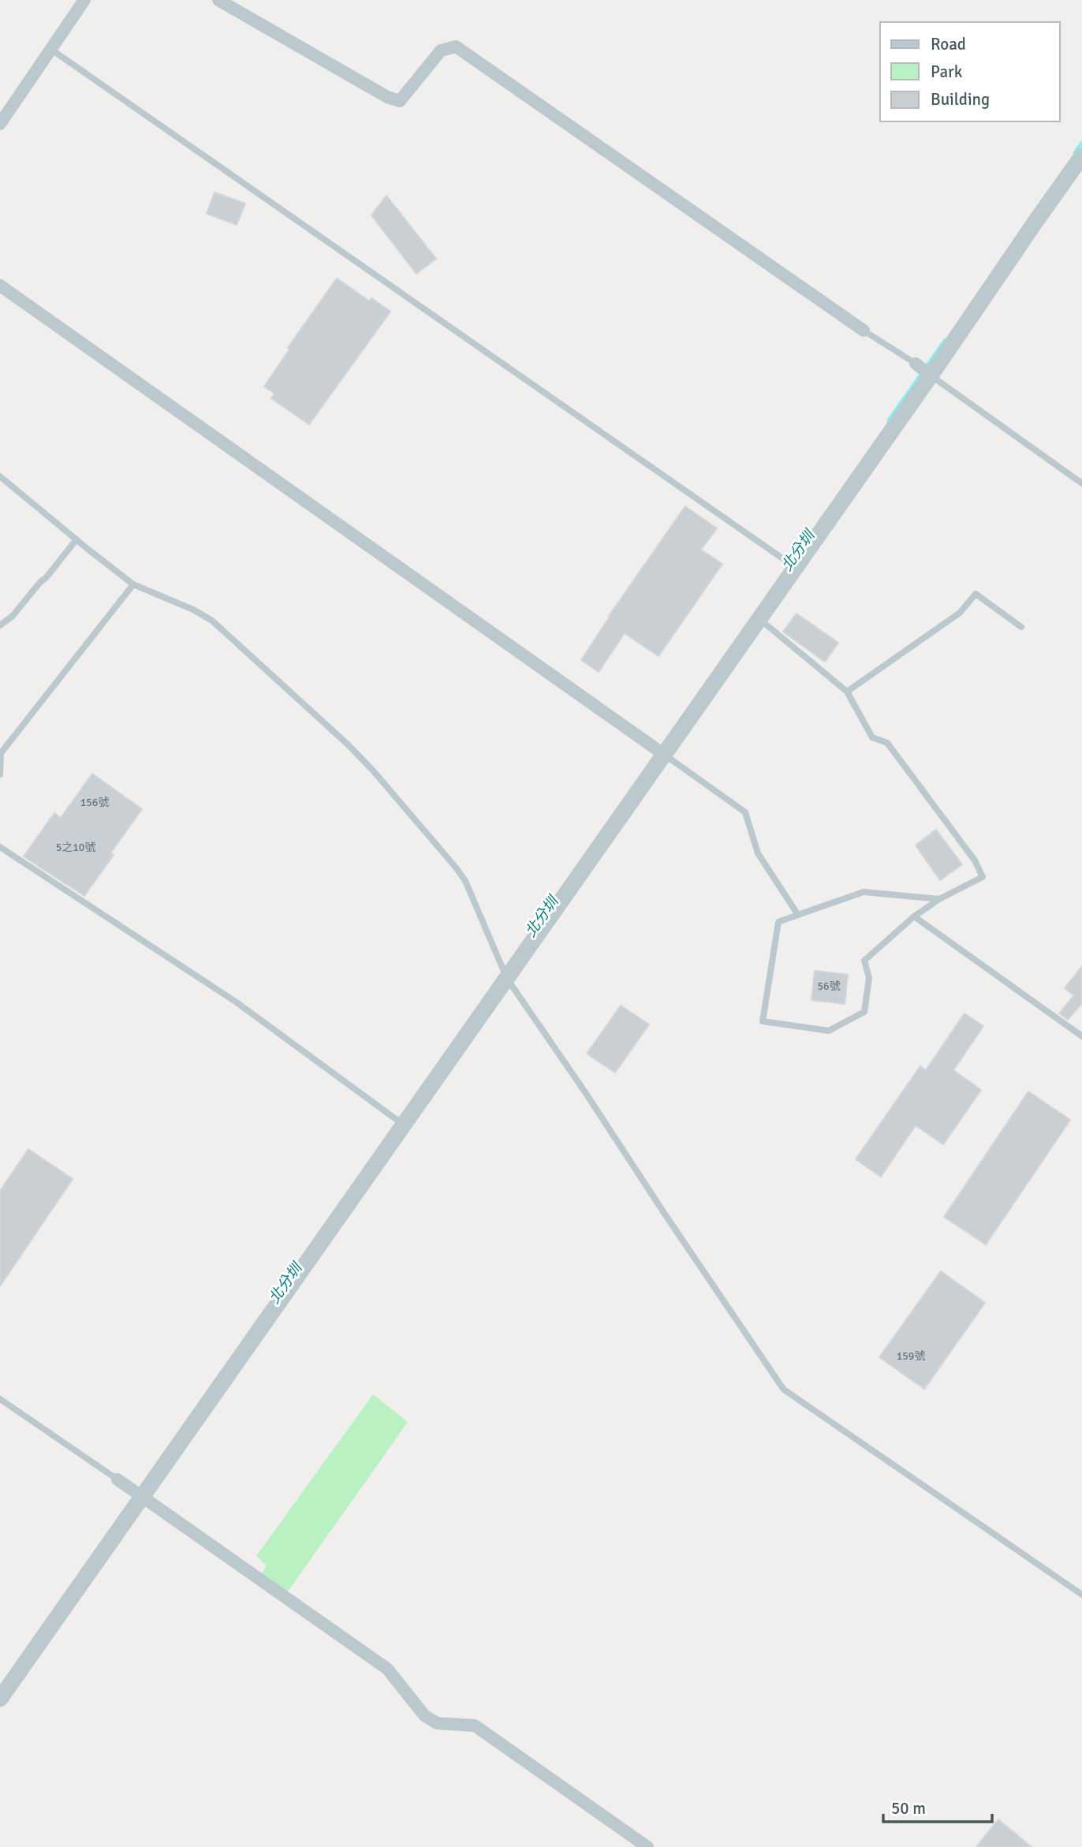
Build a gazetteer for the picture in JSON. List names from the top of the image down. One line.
{"water":["北分圳"],"house_numbers":["156號","5之10號","56號","159號"],"legend":["Road","Park","Building"],"scale_bar":"50 m"}
